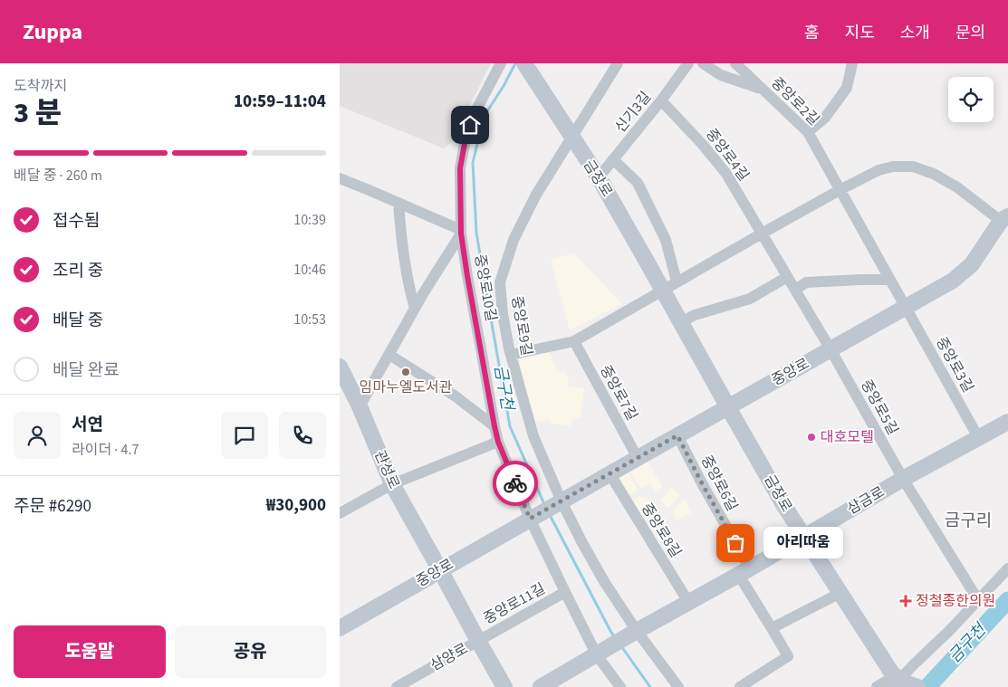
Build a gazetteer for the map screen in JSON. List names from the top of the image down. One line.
{"streets":{"main road":["금장로","중앙로","관성로","삼금로","삼양로"],"street":["중앙로2길","신기3길","중앙로4길","중앙로10길","중앙로9길","중앙로3길","중앙로7길","중앙로5길","중앙로6길","중앙로8길","중앙로11길"]},"crossings":[["중앙로2길","중앙로3길"],["중앙로2길","중앙로"],["신기3길","중앙로4길"],["신기3길","금장로"],["중앙로4길","중앙로"],["중앙로4길","중앙로5길"],["금장로","중앙로9길"],["금장로","중앙로"],["금장로","삼금로"],["중앙로10길","중앙로"],["중앙로10길","중앙로11길"],["중앙로9길","중앙로"],["중앙로3길","중앙로"],["중앙로3길","삼금로"],["중앙로","중앙로7길"],["중앙로","중앙로5길"],["중앙로","관성로"],["중앙로","중앙로6길"],["중앙로","중앙로8길"],["중앙로","중앙로11길"],["중앙로","삼양로"],["중앙로5길","삼금로"],["관성로","삼양로"],["중앙로6길","삼금로"],["삼금로","중앙로8길"],["삼금로","중앙로11길"],["중앙로11길","삼양로"]],"districts":["금구리"],"water":["금구천"],"places":{"other":["임마누엘도서관","대호모텔","아리따움"],"health":["정철종한의원"]},"page":{"header":"Zuppa","nav":["홈","지도","소개","문의"],"heading":["3 분","도착까지","10:59–11:04"],"panel":["서연","라이더 · 4.7","주문 #6290","₩30,900"],"bar":"배달 중 · 260 m","list":[["접수됨","10:39"],["조리 중","10:46"],["배달 중","10:53"],"배달 완료"],"bubble":"아리따움","buttons":["도움말","공유"]}}
